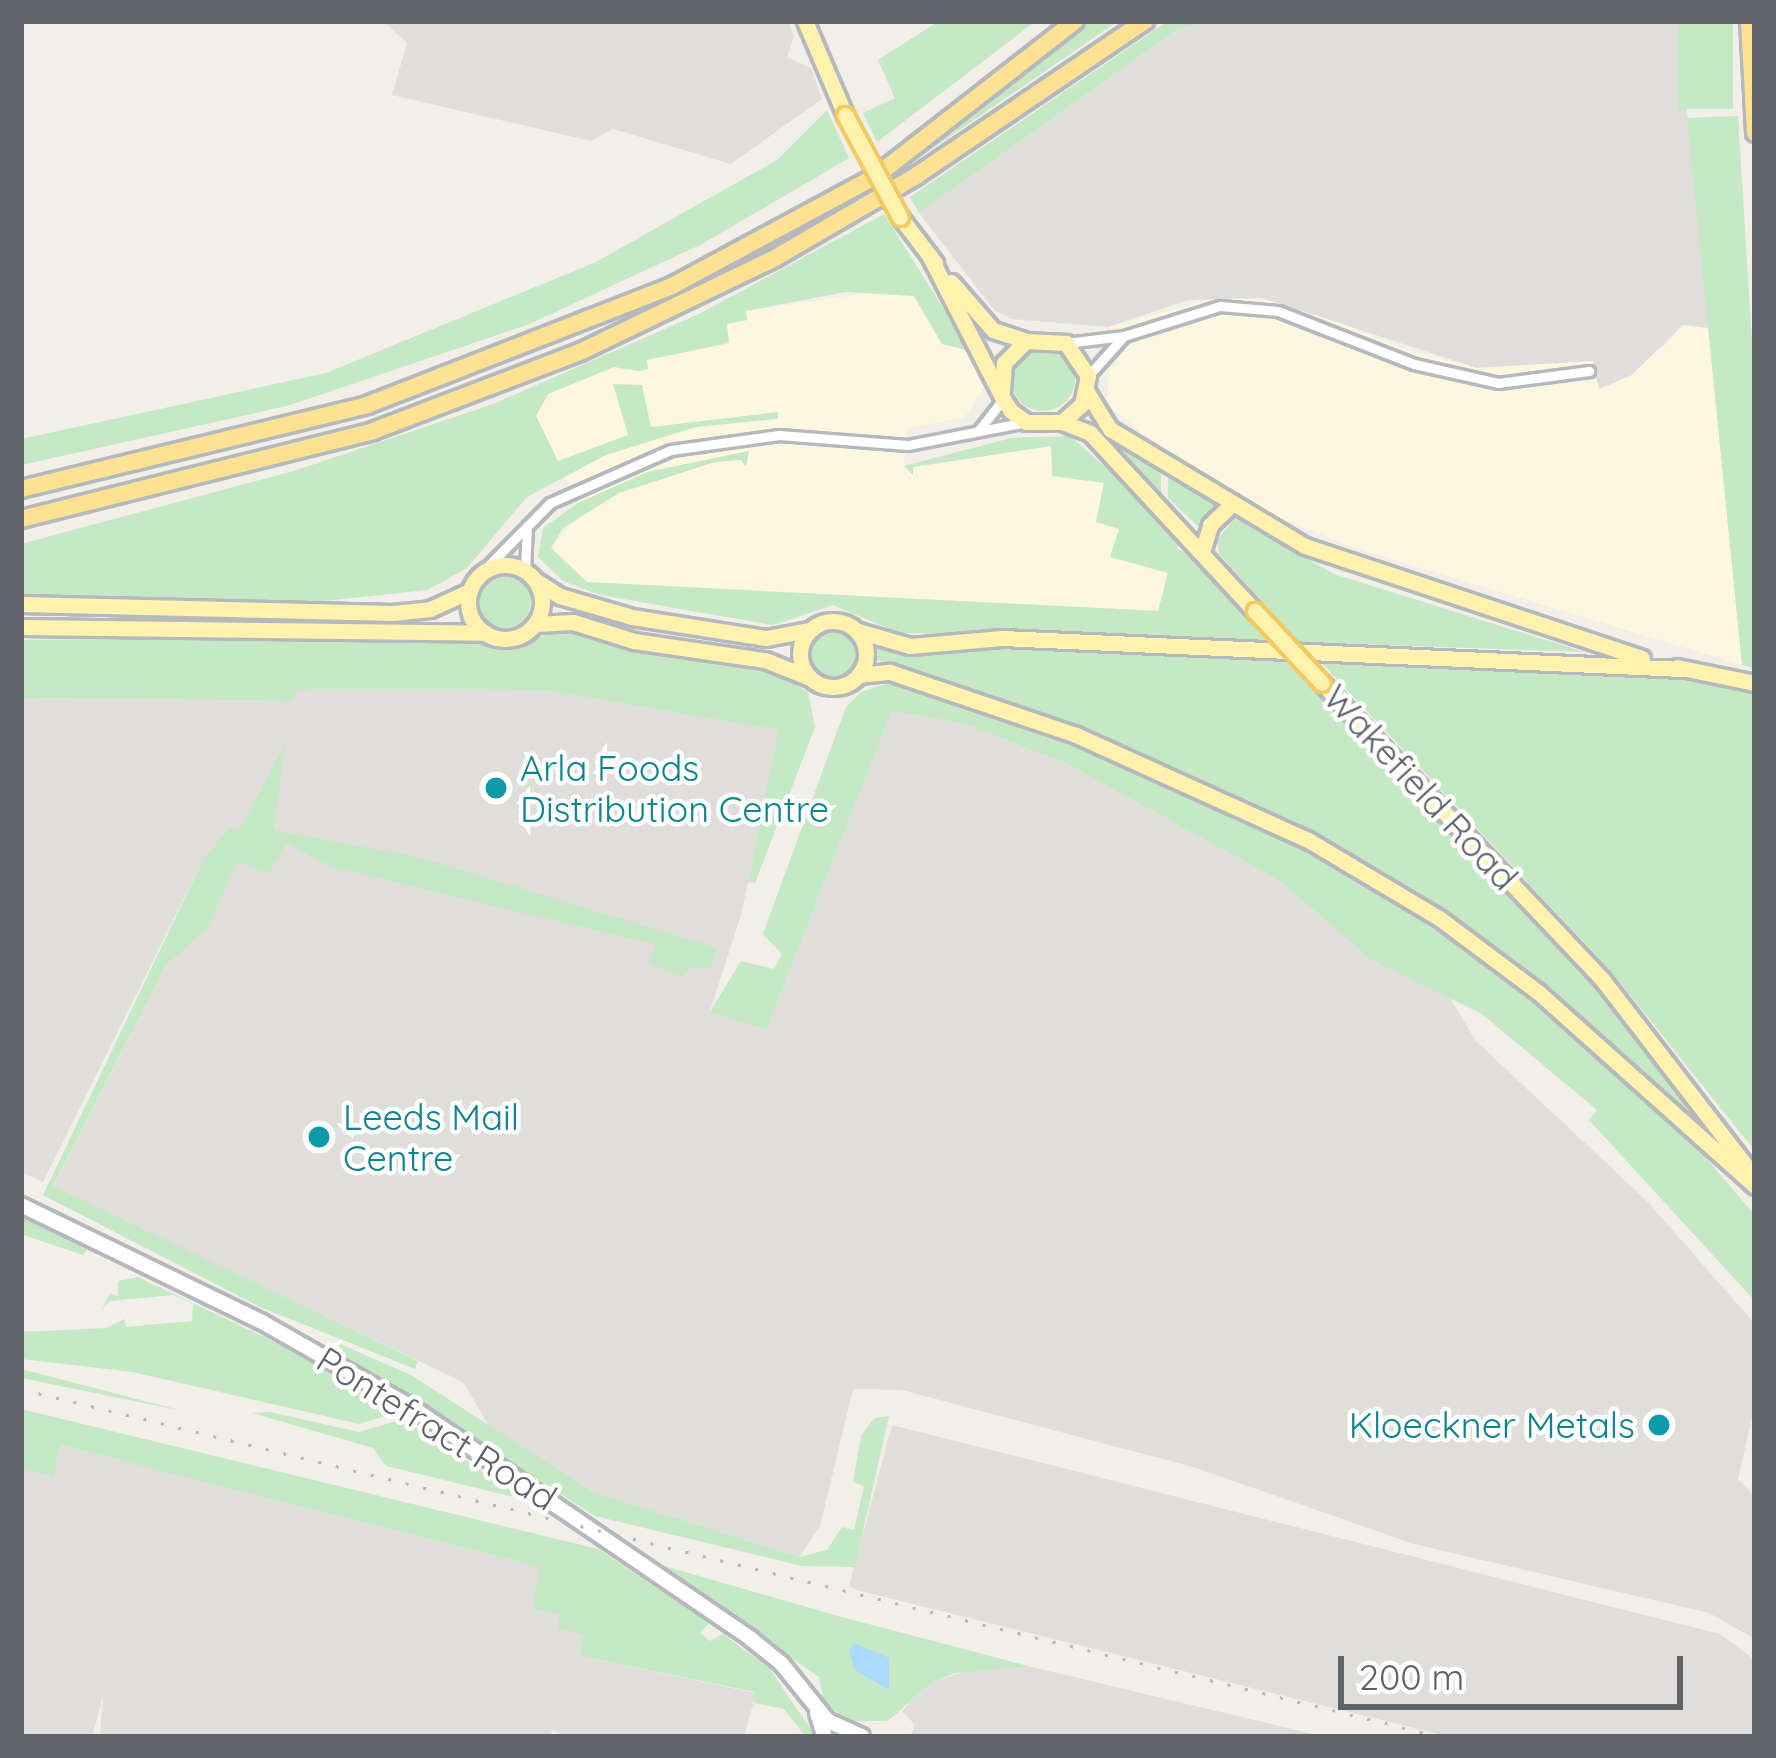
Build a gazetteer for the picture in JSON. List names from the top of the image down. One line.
{"streets":{"main road":["Wakefield Road","Pontefract Road"]},"places":["Arla Foods Distribution Centre","Leeds Mail Centre","Kloeckner Metals"],"scale_bar":"200 m"}
